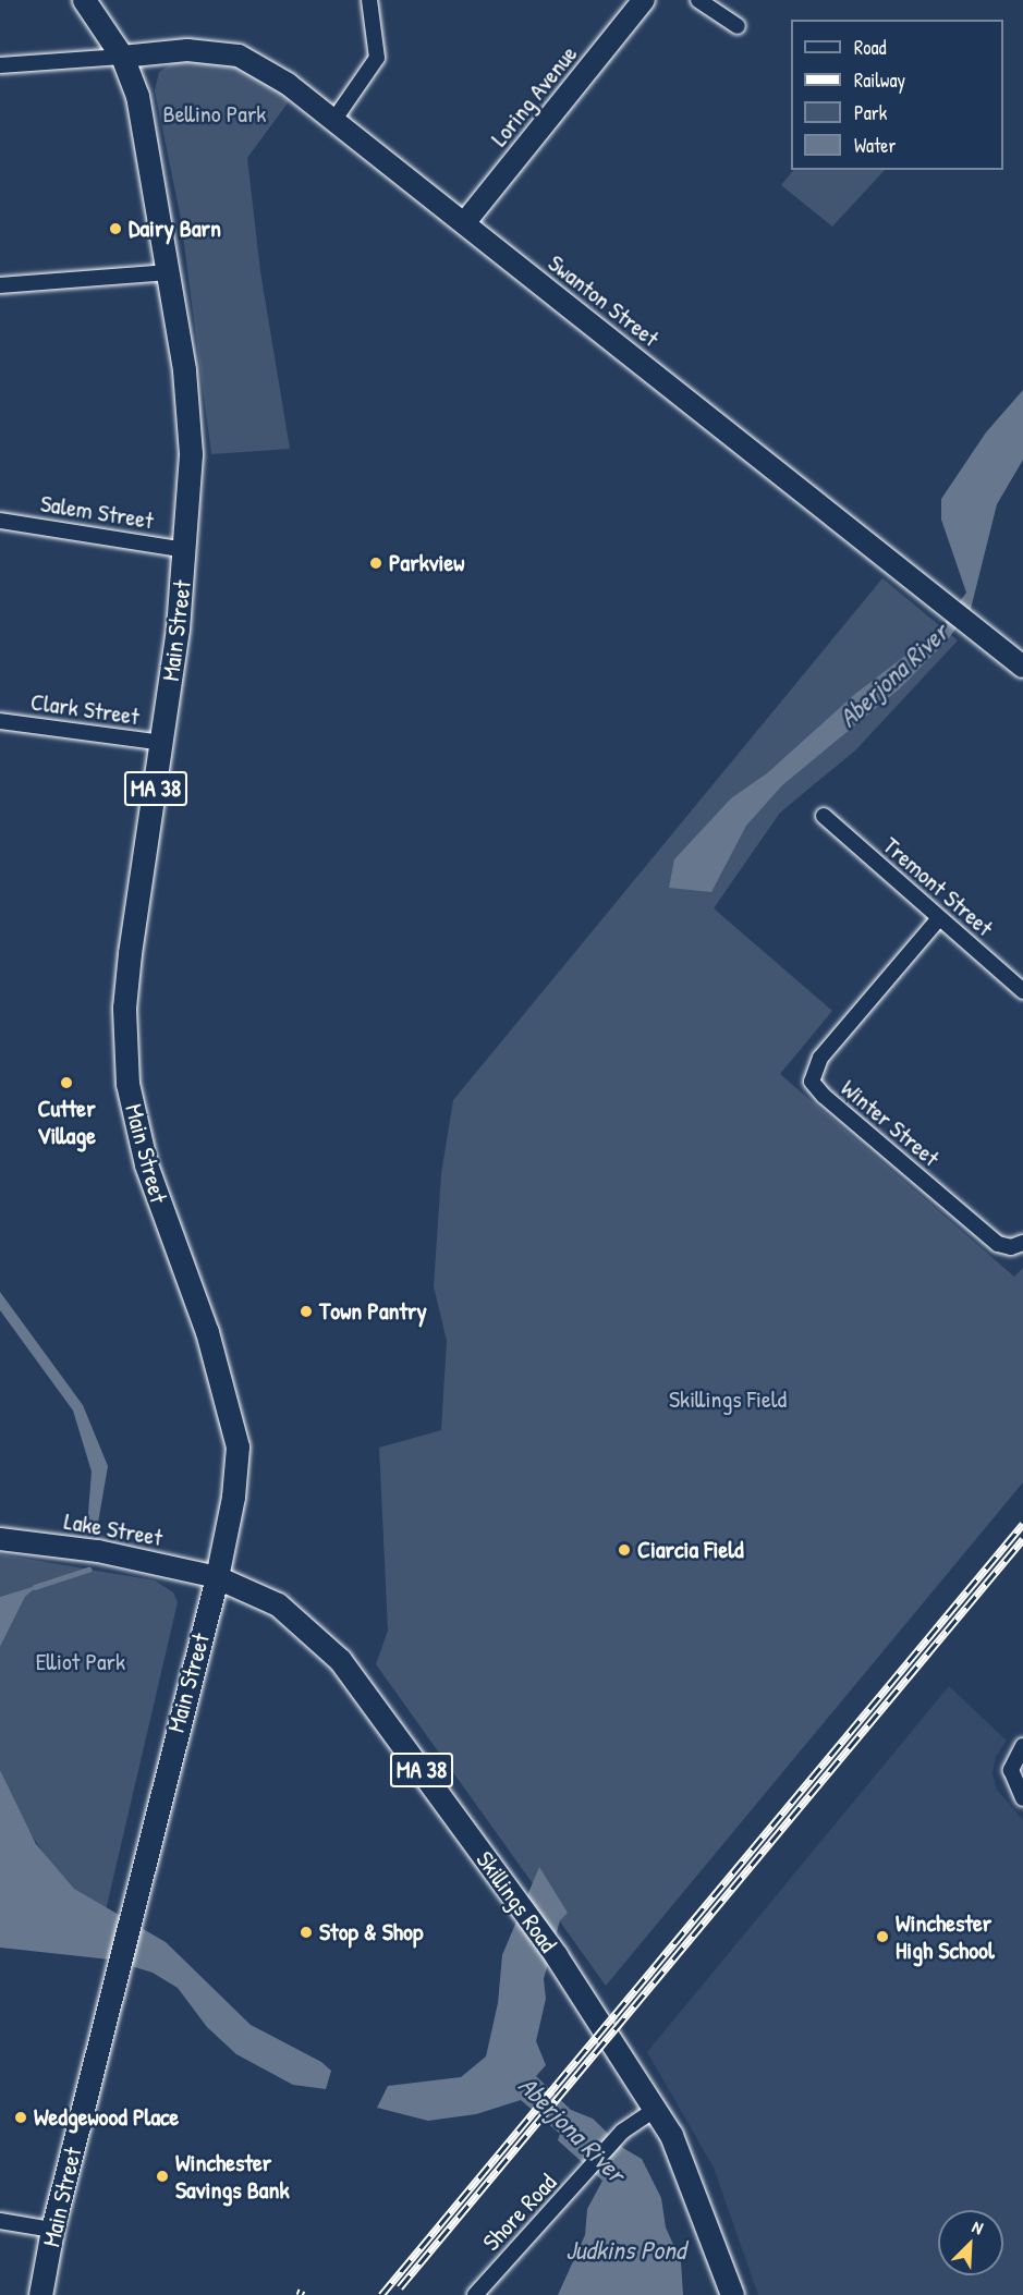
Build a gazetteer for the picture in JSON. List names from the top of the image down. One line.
{"streets":{"main road":["Main Street","MA 38","Skillings Road"],"street":["Loring Avenue","Swanton Street","Salem Street","Clark Street","Tremont Street","Winter Street","Lake Street","Shore Road"]},"crossings":[["Loring Avenue","Swanton Street"],["Swanton Street","Main Street"],["Salem Street","Main Street"],["Main Street","Clark Street"],["Main Street","Lake Street"],["Main Street","Skillings Road"],["Tremont Street","Winter Street"],["Lake Street","Skillings Road"],["Skillings Road","Shore Road"]],"water":["Aberjona River","Judkins Pond"],"parks":["Bellino Park","Skillings Field","Elliot Park"],"places":["Dairy Barn","Parkview","Cutter Village","Town Pantry","Ciarcia Field","Stop & Shop","Winchester High School","Wedgewood Place","Winchester Savings Bank"],"legend":["Road","Railway","Park","Water"],"north":"top right"}
